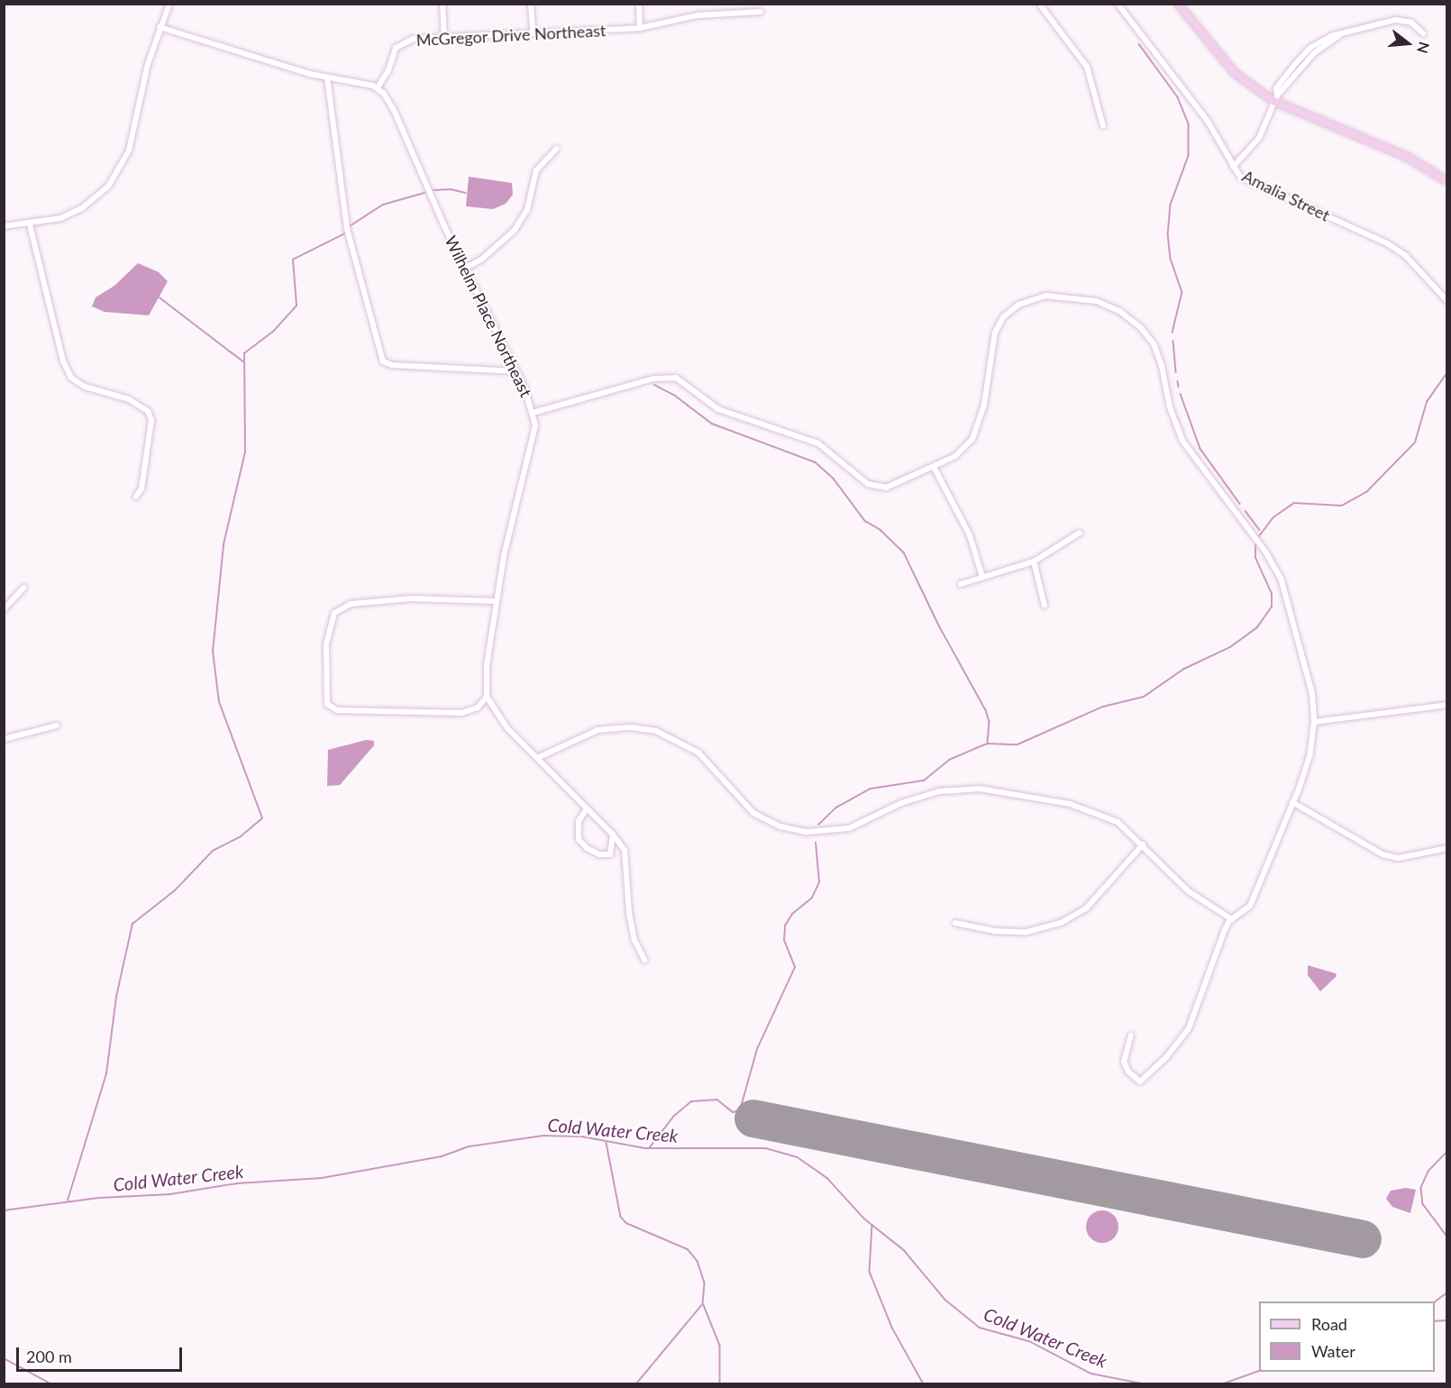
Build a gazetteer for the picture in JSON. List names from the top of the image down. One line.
{"streets":{"street":["McGregor Drive Northeast","Amalia Street","Wilhelm Place Northeast"]},"crossings":[["McGregor Drive Northeast","Wilhelm Place Northeast"]],"water":["Cold Water Creek"],"legend":["Road","Water"],"scale_bar":"200 m","north":"right"}
